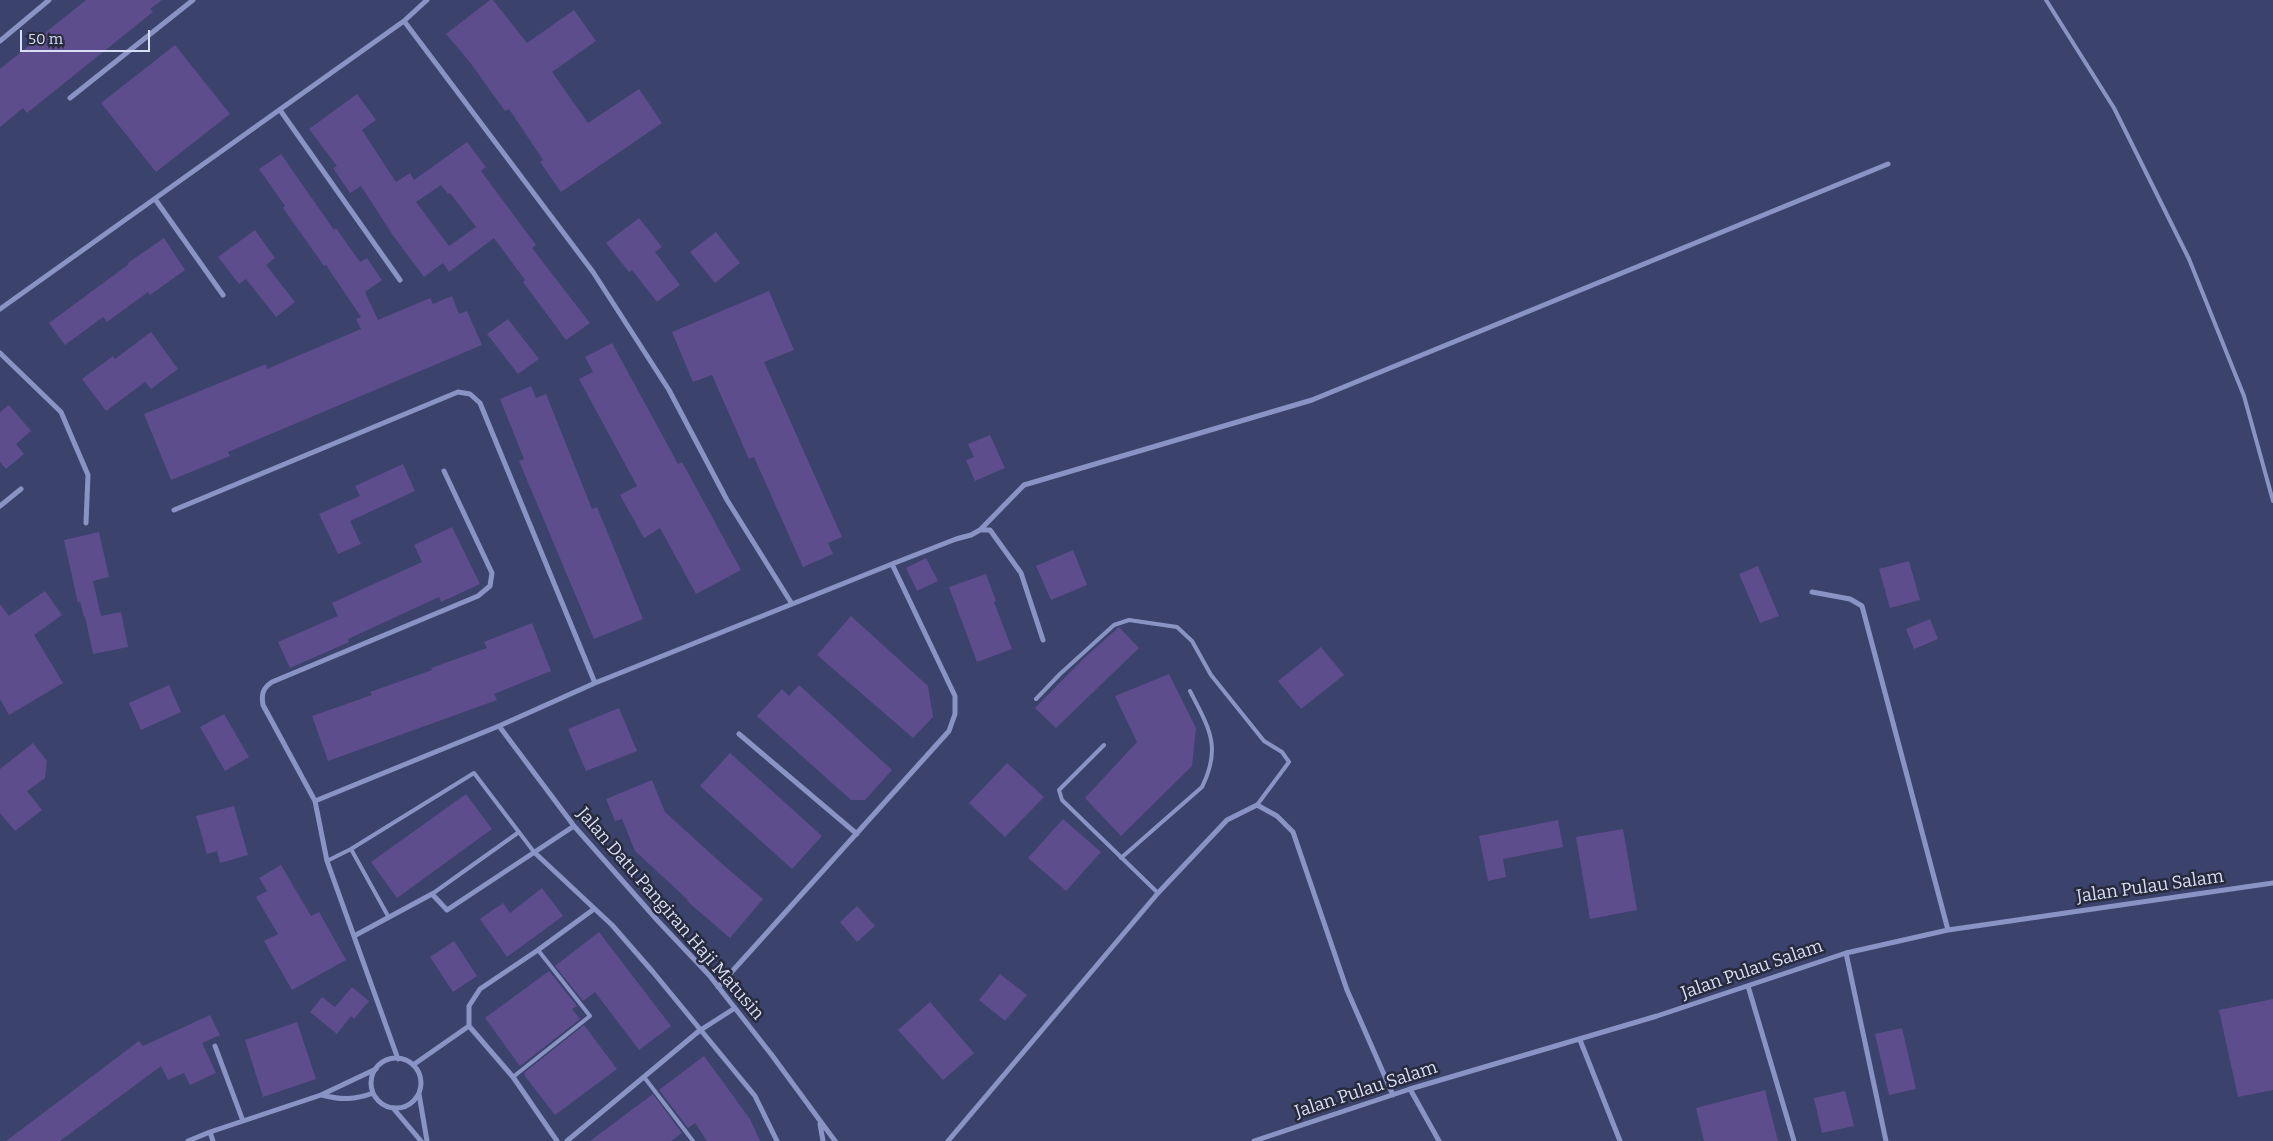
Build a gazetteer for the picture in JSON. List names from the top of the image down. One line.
{"streets":{"street":["Jalan Pulau Salam","Jalan Datu Pangiran Haji Matusin"]},"scale_bar":"50 m"}
